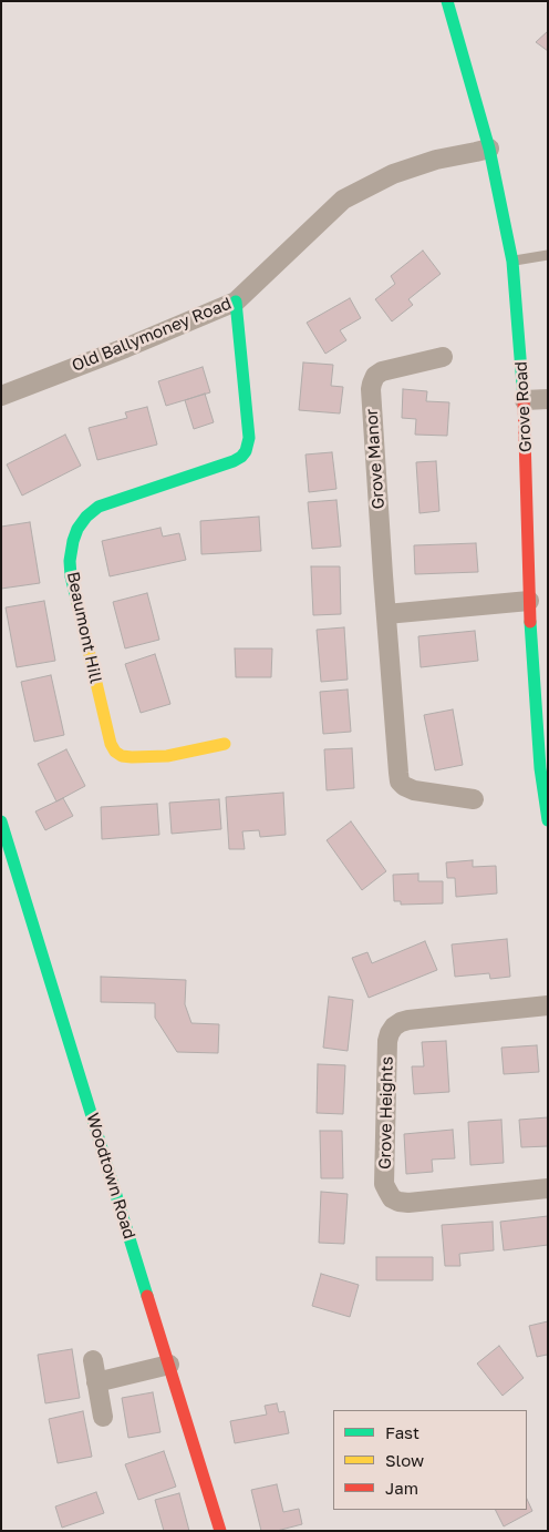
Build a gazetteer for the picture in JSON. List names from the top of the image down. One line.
{"streets":{"street":["Old Ballymoney Road","Grove Road","Grove Manor","Beaumont Hill","Grove Heights","Woodtown Road"]},"crossings":[["Old Ballymoney Road","Grove Road"],["Old Ballymoney Road","Beaumont Hill"]],"legend":["Fast","Slow","Jam"]}
